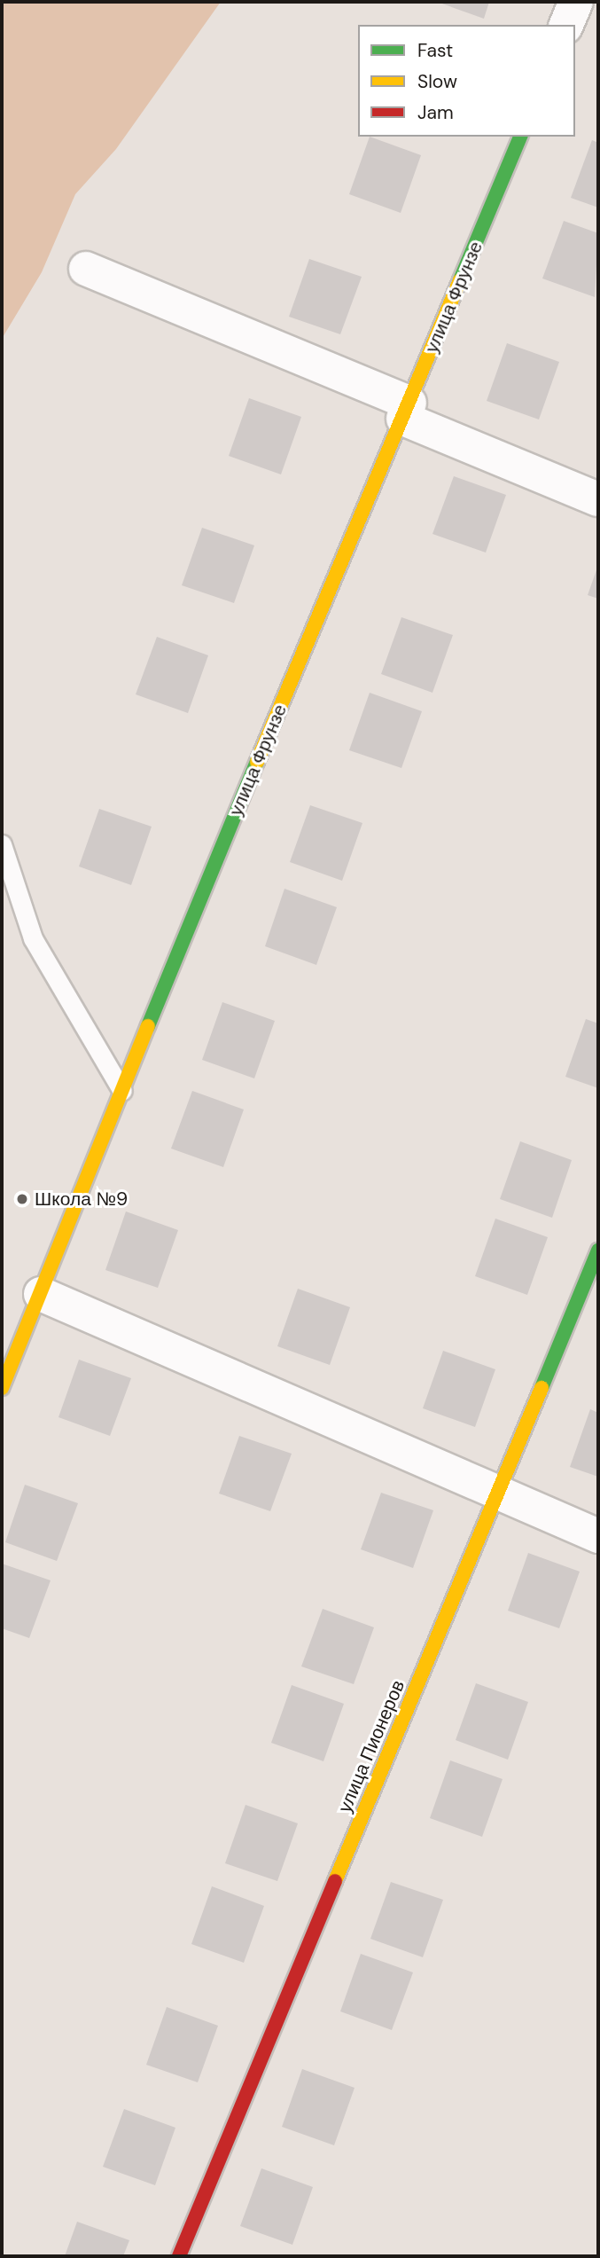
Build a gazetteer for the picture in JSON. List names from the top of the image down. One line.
{"streets":{"street":["улица Фрунзе","улица Пионеров"]},"places":["Школа №9"],"legend":["Fast","Slow","Jam"]}
